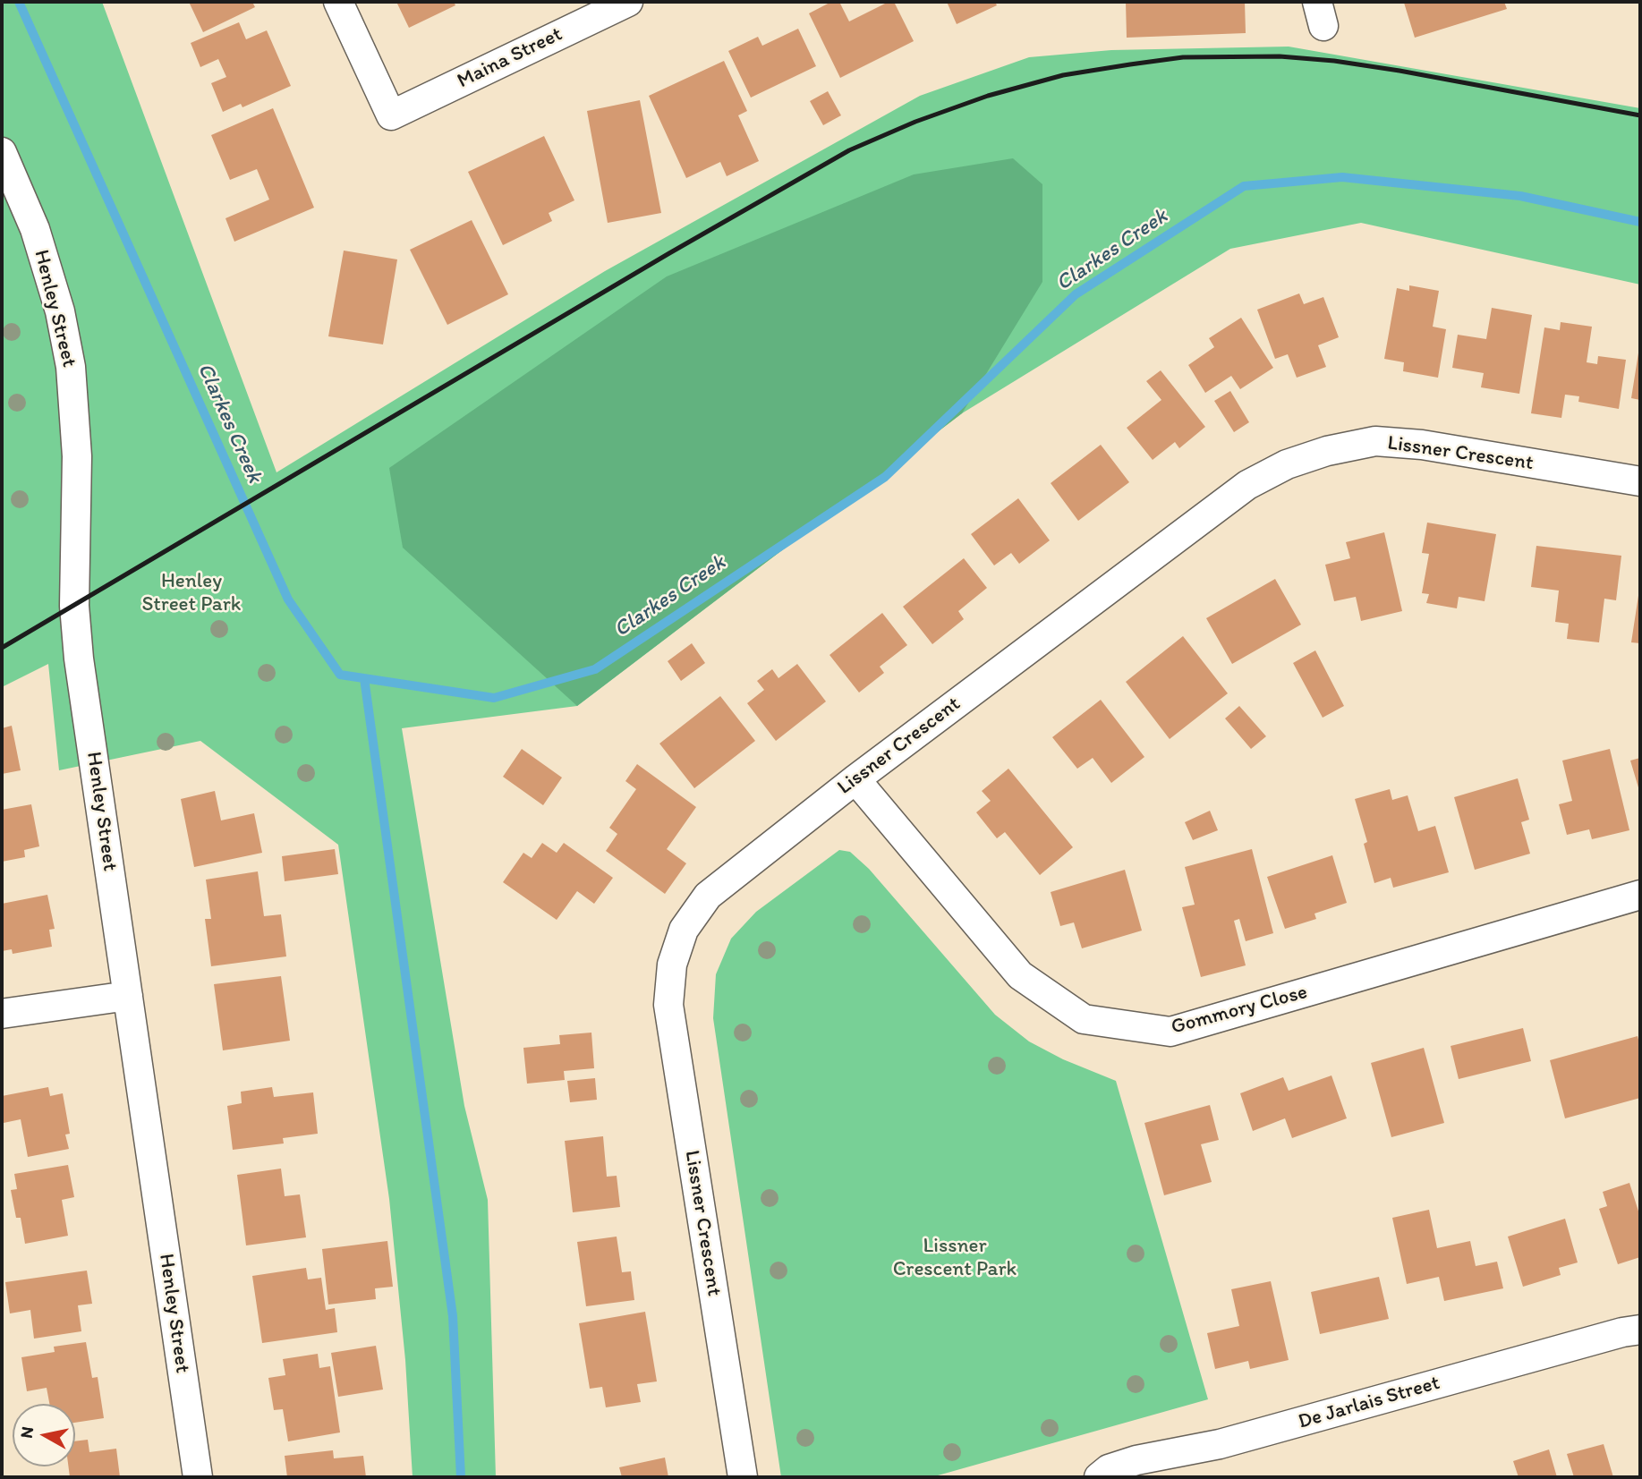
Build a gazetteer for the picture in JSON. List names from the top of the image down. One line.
{"streets":{"street":["Maina Street","Henley Street","Lissner Crescent","Gommory Close","De Jarlais Street"]},"crossings":[["Lissner Crescent","Gommory Close"]],"water":["Clarkes Creek"],"parks":["Henley Street Park","Lissner Crescent Park"],"north":"left"}
